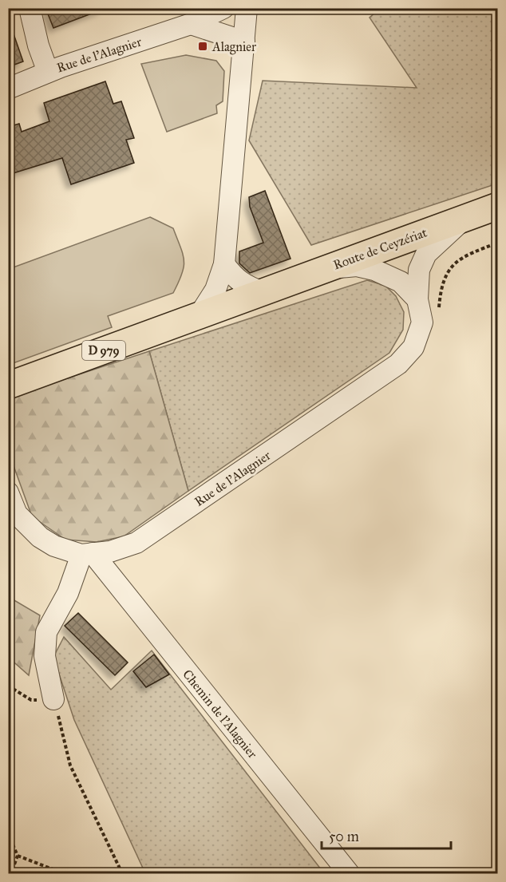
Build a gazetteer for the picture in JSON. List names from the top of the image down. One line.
{"streets":{"main road":["Route de Ceyzériat","D 979"],"street":["Rue de l'Alagnier","Chemin de l'Alagnier"]},"crossings":[["Rue de l'Alagnier","Route de Ceyzériat"],["Rue de l'Alagnier","Chemin de l'Alagnier"],["Route de Ceyzériat","D 979"]],"places":{"transit":["Alagnier"]},"scale_bar":"50 m"}
